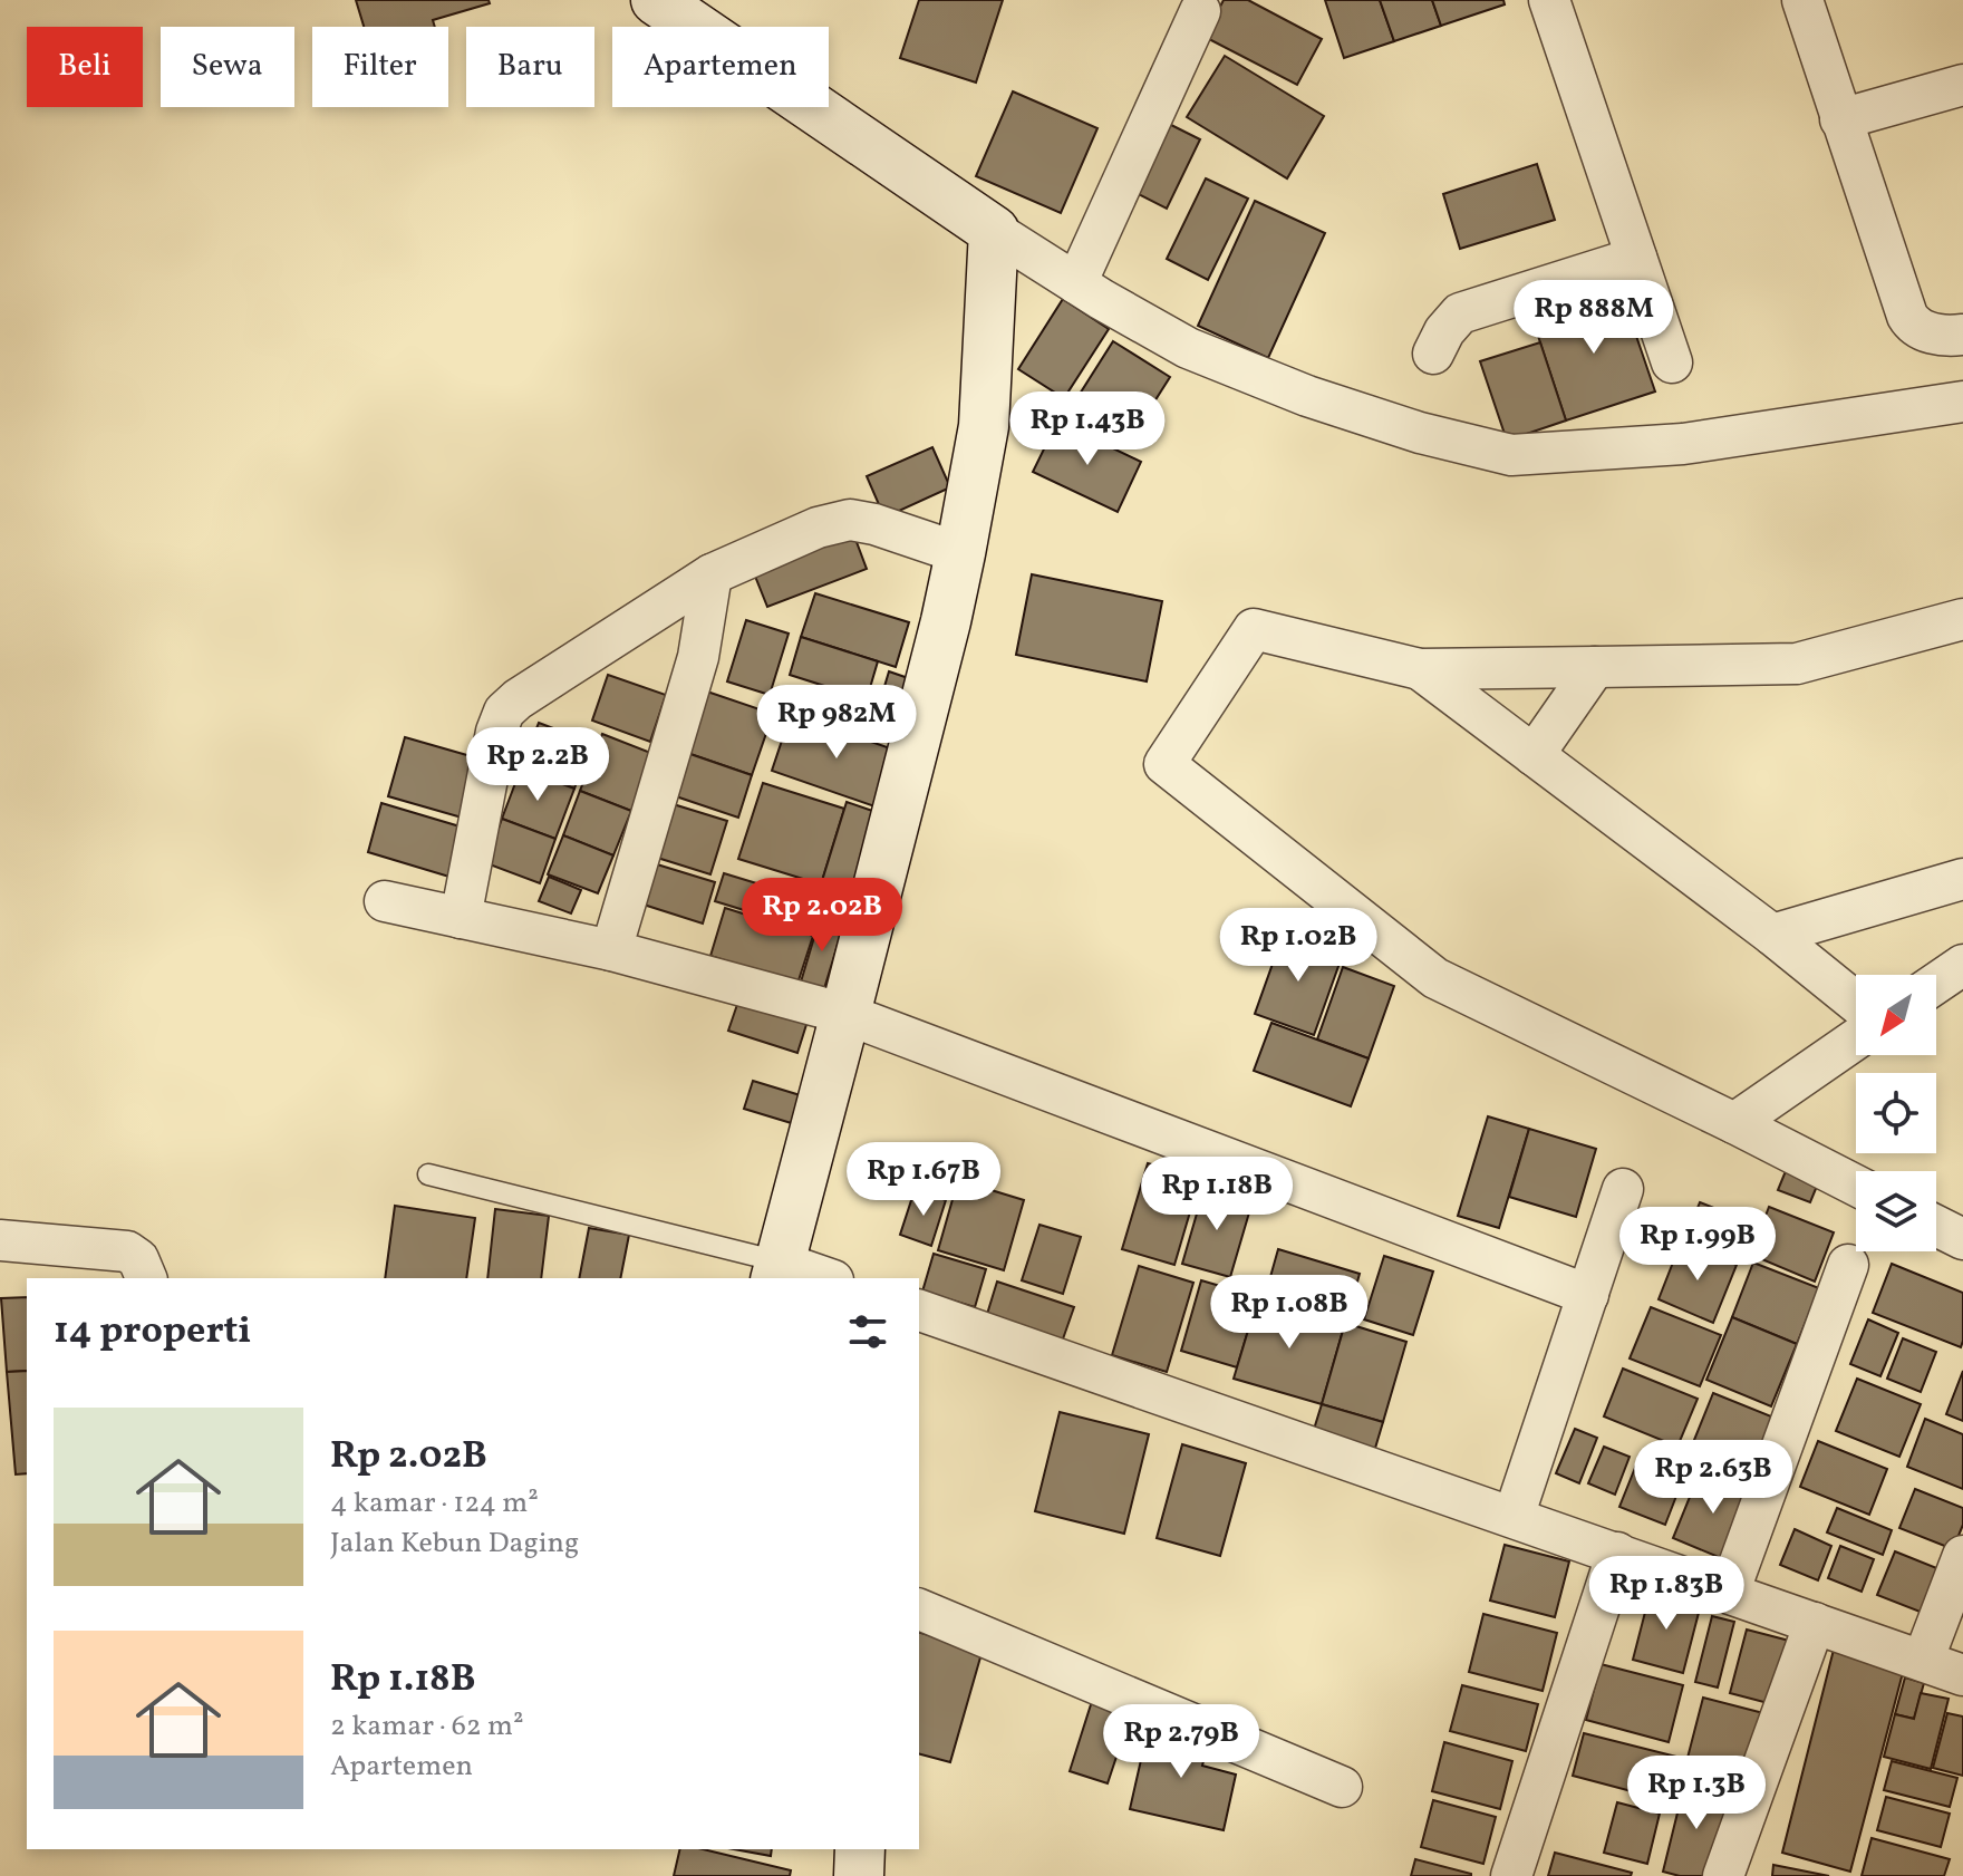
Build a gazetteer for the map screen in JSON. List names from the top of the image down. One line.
{"north":"bottom left","page":{"chip":["Beli","Sewa","Filter","Baru","Apartemen"],"price":["Rp 888M","Rp 1.43B","Rp 982M","Rp 2.2B","Rp 2.02B","Rp 1.02B","Rp 1.67B","Rp 1.18B","Rp 1.99B","Rp 1.08B","Rp 2.63B","Rp 1.83B","Rp 2.79B","Rp 1.3B"],"heading":"14 properti","list":[{"name":"Rp 2.02B","note":"4 kamar · 124 m² · Jalan Kebun Daging"},{"name":"Rp 1.18B","note":"2 kamar · 62 m² · Apartemen"}]}}
